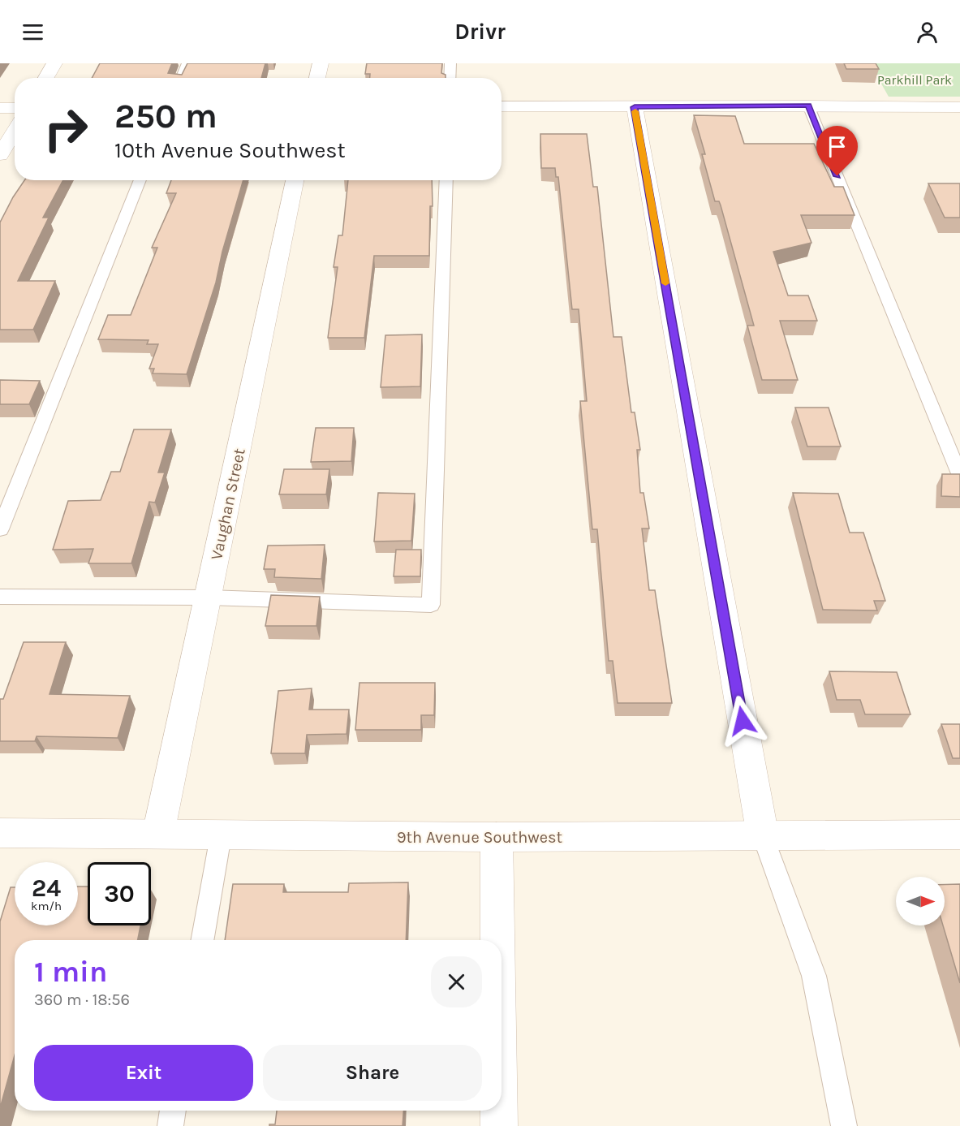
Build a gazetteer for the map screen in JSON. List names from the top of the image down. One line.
{"streets":{"street":["Vaughan Street","9th Avenue Southwest"]},"crossings":[["Vaughan Street","9th Avenue Southwest"]],"parks":["Parkhill Park"],"north":"right","page":{"header":"Drivr","turn":["250 m","10th Avenue Southwest"],"speed":"24 km/h","limit":"30","heading":["1 min","360 m · 18:56"],"buttons":["Exit","Share"]}}
